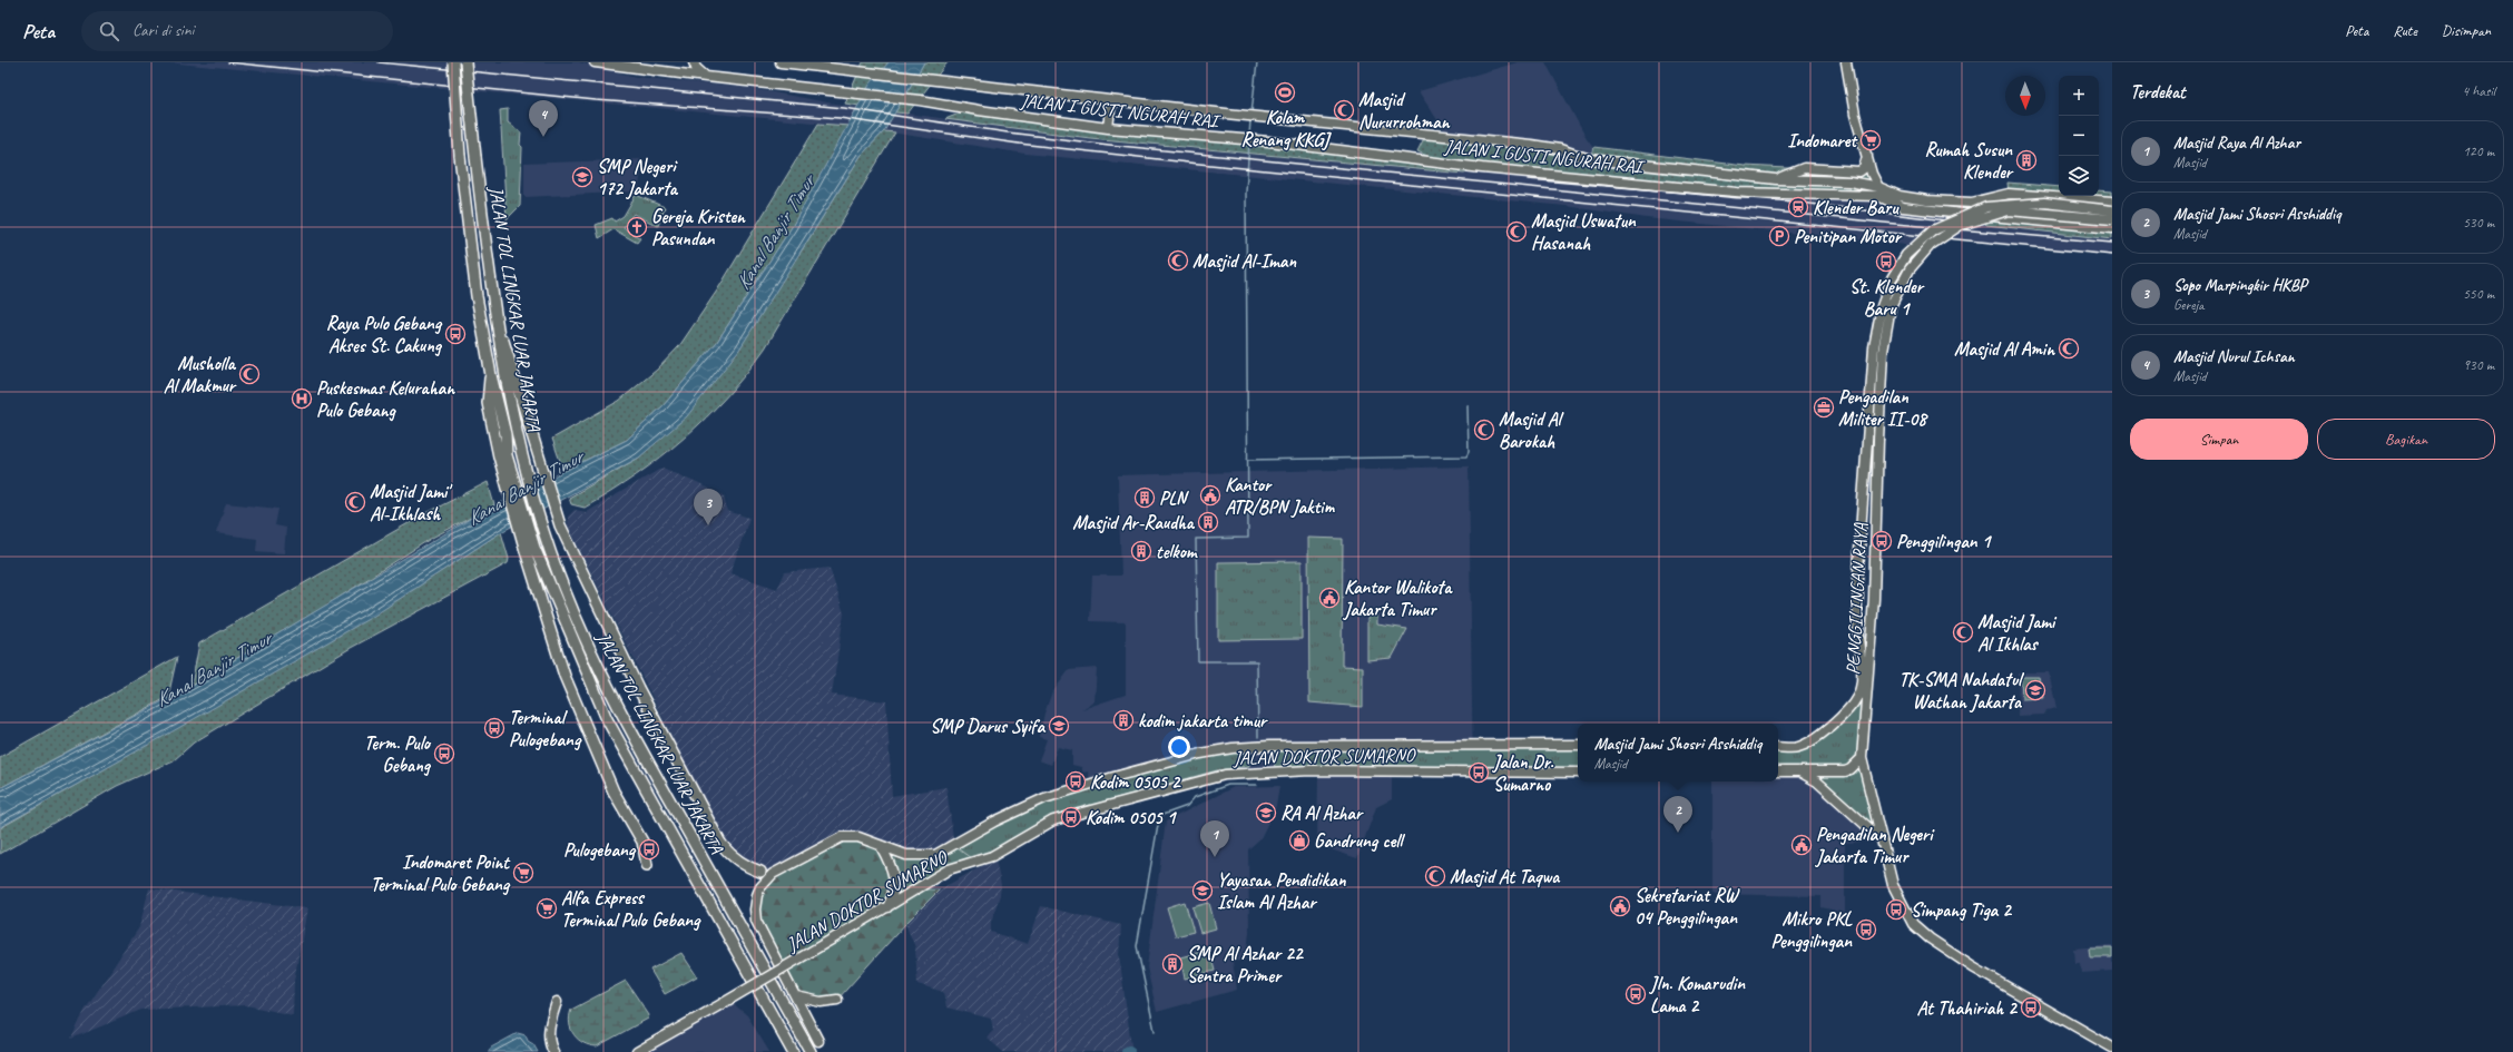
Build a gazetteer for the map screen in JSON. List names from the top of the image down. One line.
{"streets":{"highway":["JALAN TOL LINGKAR LUAR JAKARTA"],"main road":["JALAN I GUSTI NGURAH RAI","PENGGILINGAN RAYA","JALAN DOKTOR SUMARNO"]},"water":["Kanal Banjir Timur"],"places":{"sports":["Kolam Renang KKGJ"],"mosque":["Masjid Nururrohman","Masjid Uswatun Hasanah","Masjid Al-Iman","Masjid Al Amin","Musholla Al Makmur","Masjid Al Barokah","Masjid Jami' Al-Ikhlash","Masjid Jami Al Ikhlas","Masjid At Taqwa"],"supermarket":["Indomaret","Indomaret Point Terminal Pulo Gebang","Alfa Express Terminal Pulo Gebang"],"building":["Rumah Susun Klender","PLN","Masjid Ar-Raudha","telkom","kodim jakarta timur","SMP Al Azhar 22 Sentra Primer"],"school or university":["SMP Negeri 172 Jakarta","TK-SMA Nahdatul Wathan Jakarta","SMP Darus Syifa","RA Al Azhar","Yayasan Pendidikan Islam Al Azhar"],"station":["Klender Baru"],"church":["Gereja Kristen Pasundan"],"parking":["Penitipan Motor"],"bus stop":["St. Klender Baru 1","Raya Pulo Gebang Akses St. Cakung","Penggilingan 1","Terminal Pulogebang","Term. Pulo Gebang","Jalan Dr. Sumarno","Kodim 0505 2","Kodim 0505 1","Pulogebang","Simpang Tiga 2","Mikro PKL Penggilingan","Jln. Komarudin Lama 2","At Thahiriah 2"],"hospital":["Puskesmas Kelurahan Pulo Gebang"],"office":["Pengadilan Militer II-08"],"public building":["Kantor ATR/BPN Jaktim","Kantor Walikota Jakarta Timur","Pengadilan Negeri Jakarta Timur","Sekretariat RW 04 Penggilingan"],"shop":["Gandrung cell"]},"north":"bottom","page":{"header":"Peta","search":"Cari di sini","nav":["Peta","Rute","Disimpan"],"heading":["Terdekat","4 hasil"],"map_buttons":["+","−"],"pins":["4","3","2","1"],"list":[{"mark":"1","name":"Masjid Raya Al Azhar","note":"Masjid","value":"120 m"},{"mark":"2","name":"Masjid Jami Shosri Asshiddiq","note":"Masjid","value":"530 m"},{"mark":"3","name":"Sopo Marpingkir HKBP","note":"Gereja","value":"550 m"},{"mark":"4","name":"Masjid Nurul Ichsan","note":"Masjid","value":"930 m"}],"buttons":["Simpan","Bagikan"],"popup":["Masjid Jami Shosri Asshiddiq","Masjid"]}}
